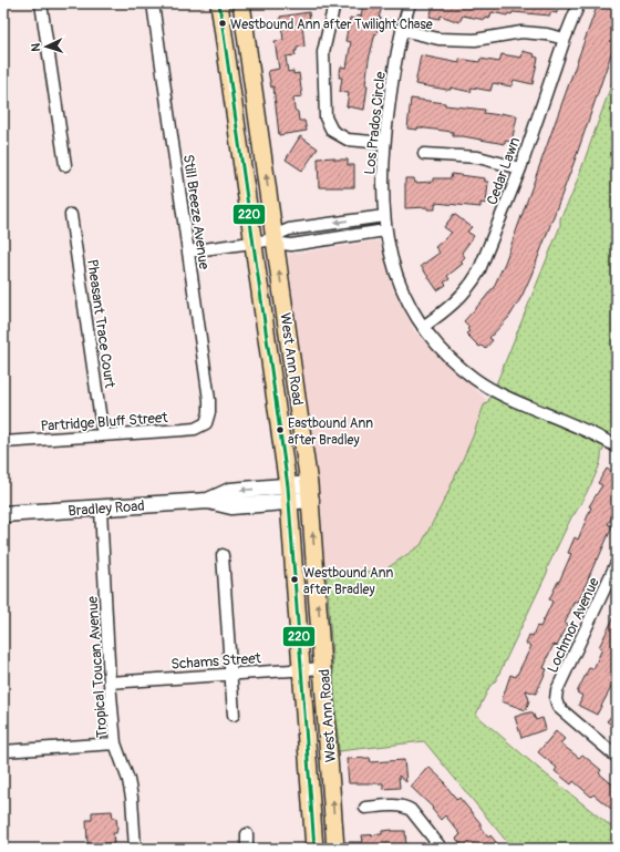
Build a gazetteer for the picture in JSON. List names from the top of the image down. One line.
{"streets":{"main road":["West Ann Road"],"street":["Los Prados Circle","Cedar Lawn","Still Breeze Avenue","Pheasant Trace Court","Partridge Bluff Street","Bradley Road","Lochmor Avenue","Schams Street","Tropical Toucan Avenue"]},"crossings":[["Los Prados Circle","Cedar Lawn"],["Still Breeze Avenue","Partridge Bluff Street"],["Pheasant Trace Court","Partridge Bluff Street"],["West Ann Road","Bradley Road"],["West Ann Road","Schams Street"],["Bradley Road","Tropical Toucan Avenue"],["Schams Street","Tropical Toucan Avenue"]],"places":["Westbound Ann after Twilight Chase","Eastbound Ann after Bradley","Westbound Ann after Bradley"],"lines":["transit line 220"],"north":"left"}
